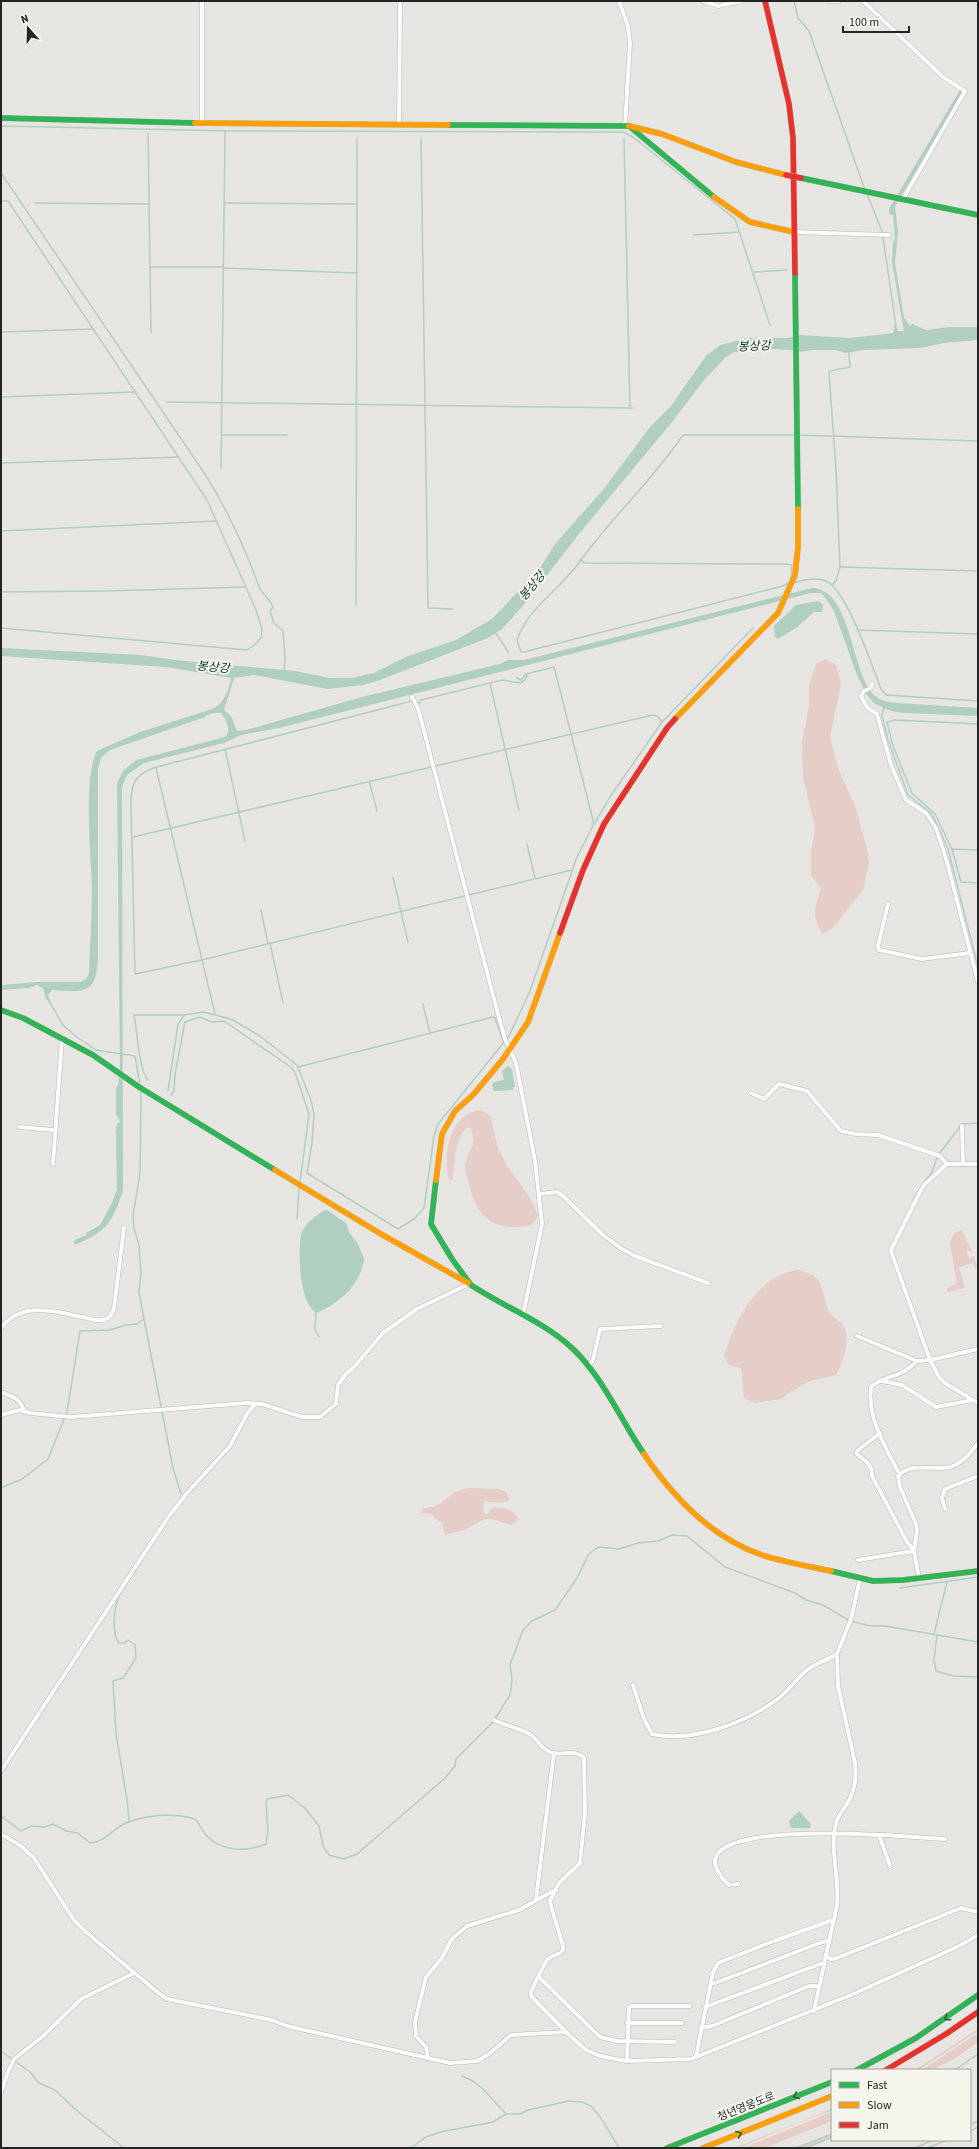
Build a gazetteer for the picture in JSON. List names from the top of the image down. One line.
{"streets":{"main road":["청년영웅도로"]},"water":["봉상강"],"legend":["Fast","Slow","Jam"],"scale_bar":"100 m","north":"top"}
